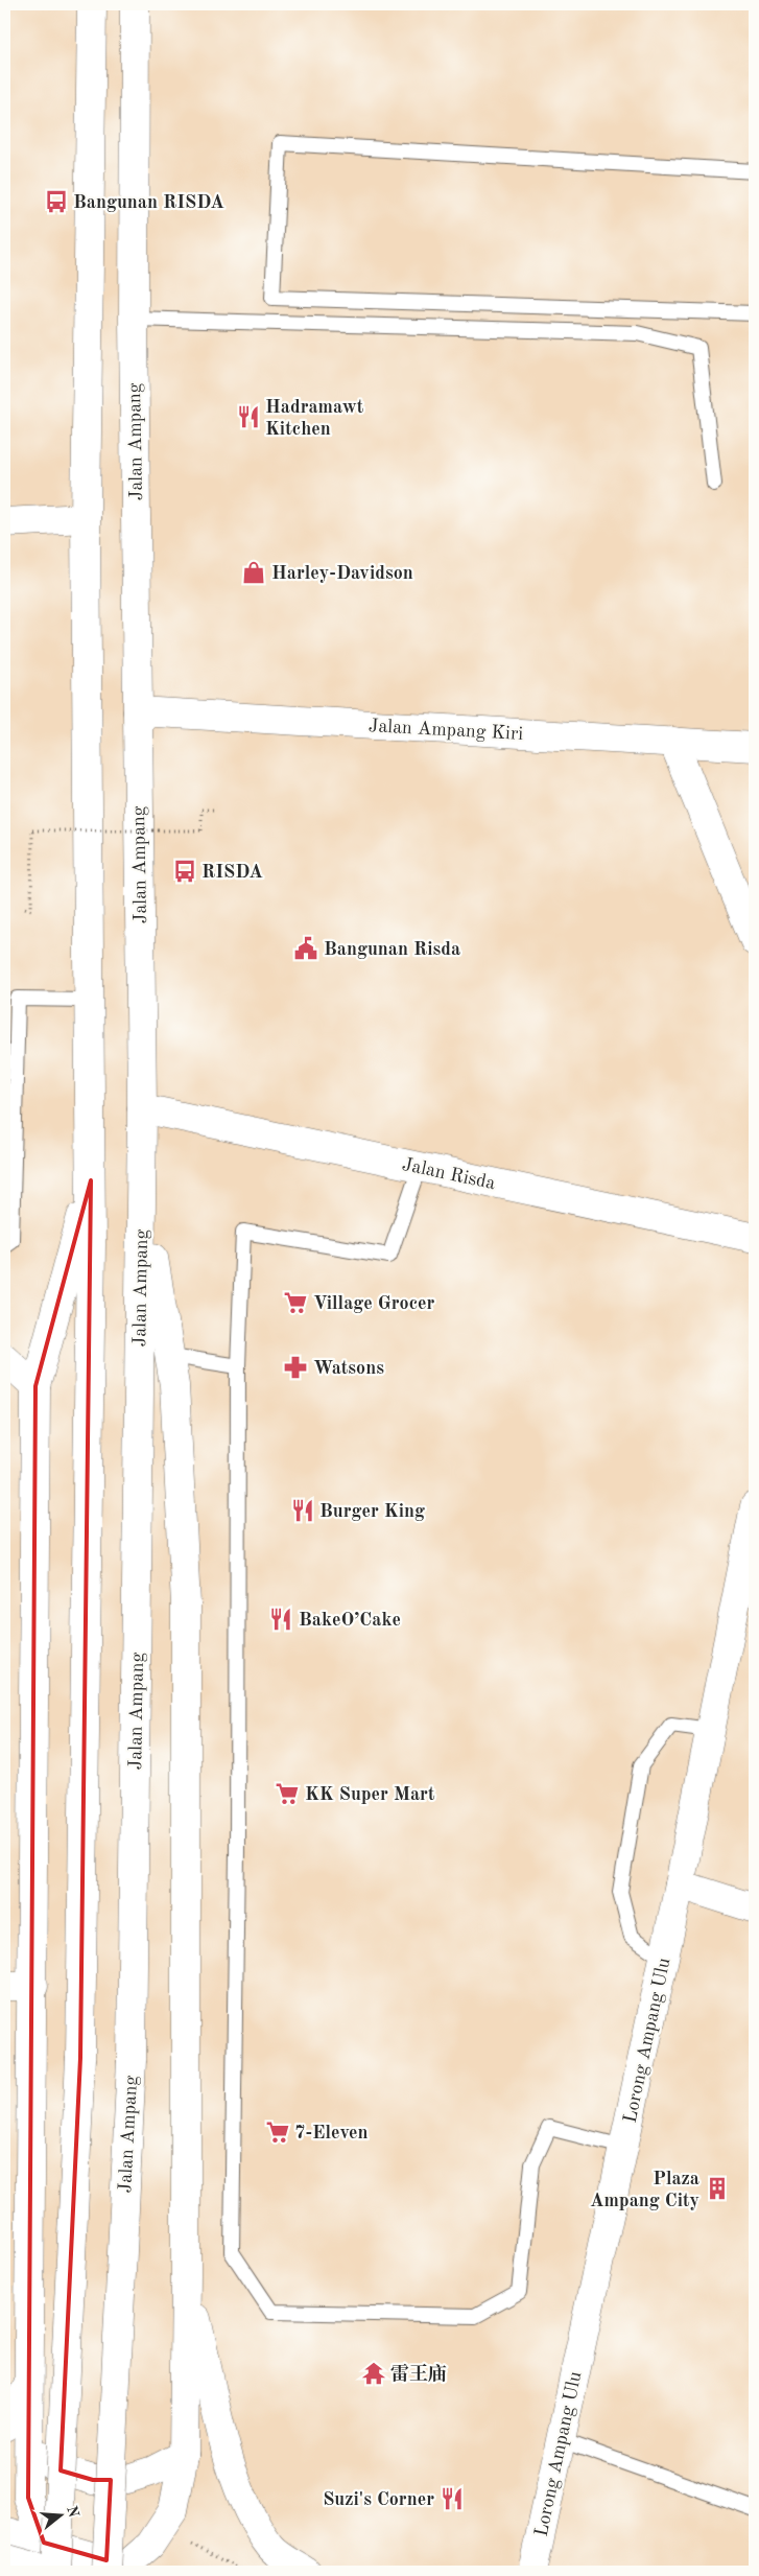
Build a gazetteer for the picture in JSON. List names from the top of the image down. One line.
{"streets":{"main road":["Jalan Ampang","Jalan Ampang Kiri","Jalan Risda","Lorong Ampang Ulu"]},"crossings":[["Jalan Ampang","Jalan Ampang Kiri"],["Jalan Ampang","Jalan Risda"]],"places":{"bus stop":["Bangunan RISDA","RISDA"],"restaurant":["Hadramawt Kitchen","Burger King","BakeO’Cake","Suzi's Corner"],"shop":["Harley-Davidson"],"public building":["Bangunan Risda"],"supermarket":["Village Grocer","KK Super Mart","7-Eleven"],"pharmacy":["Watsons"],"building":["Plaza Ampang City"],"temple":["雷王庙"]},"north":"right"}
